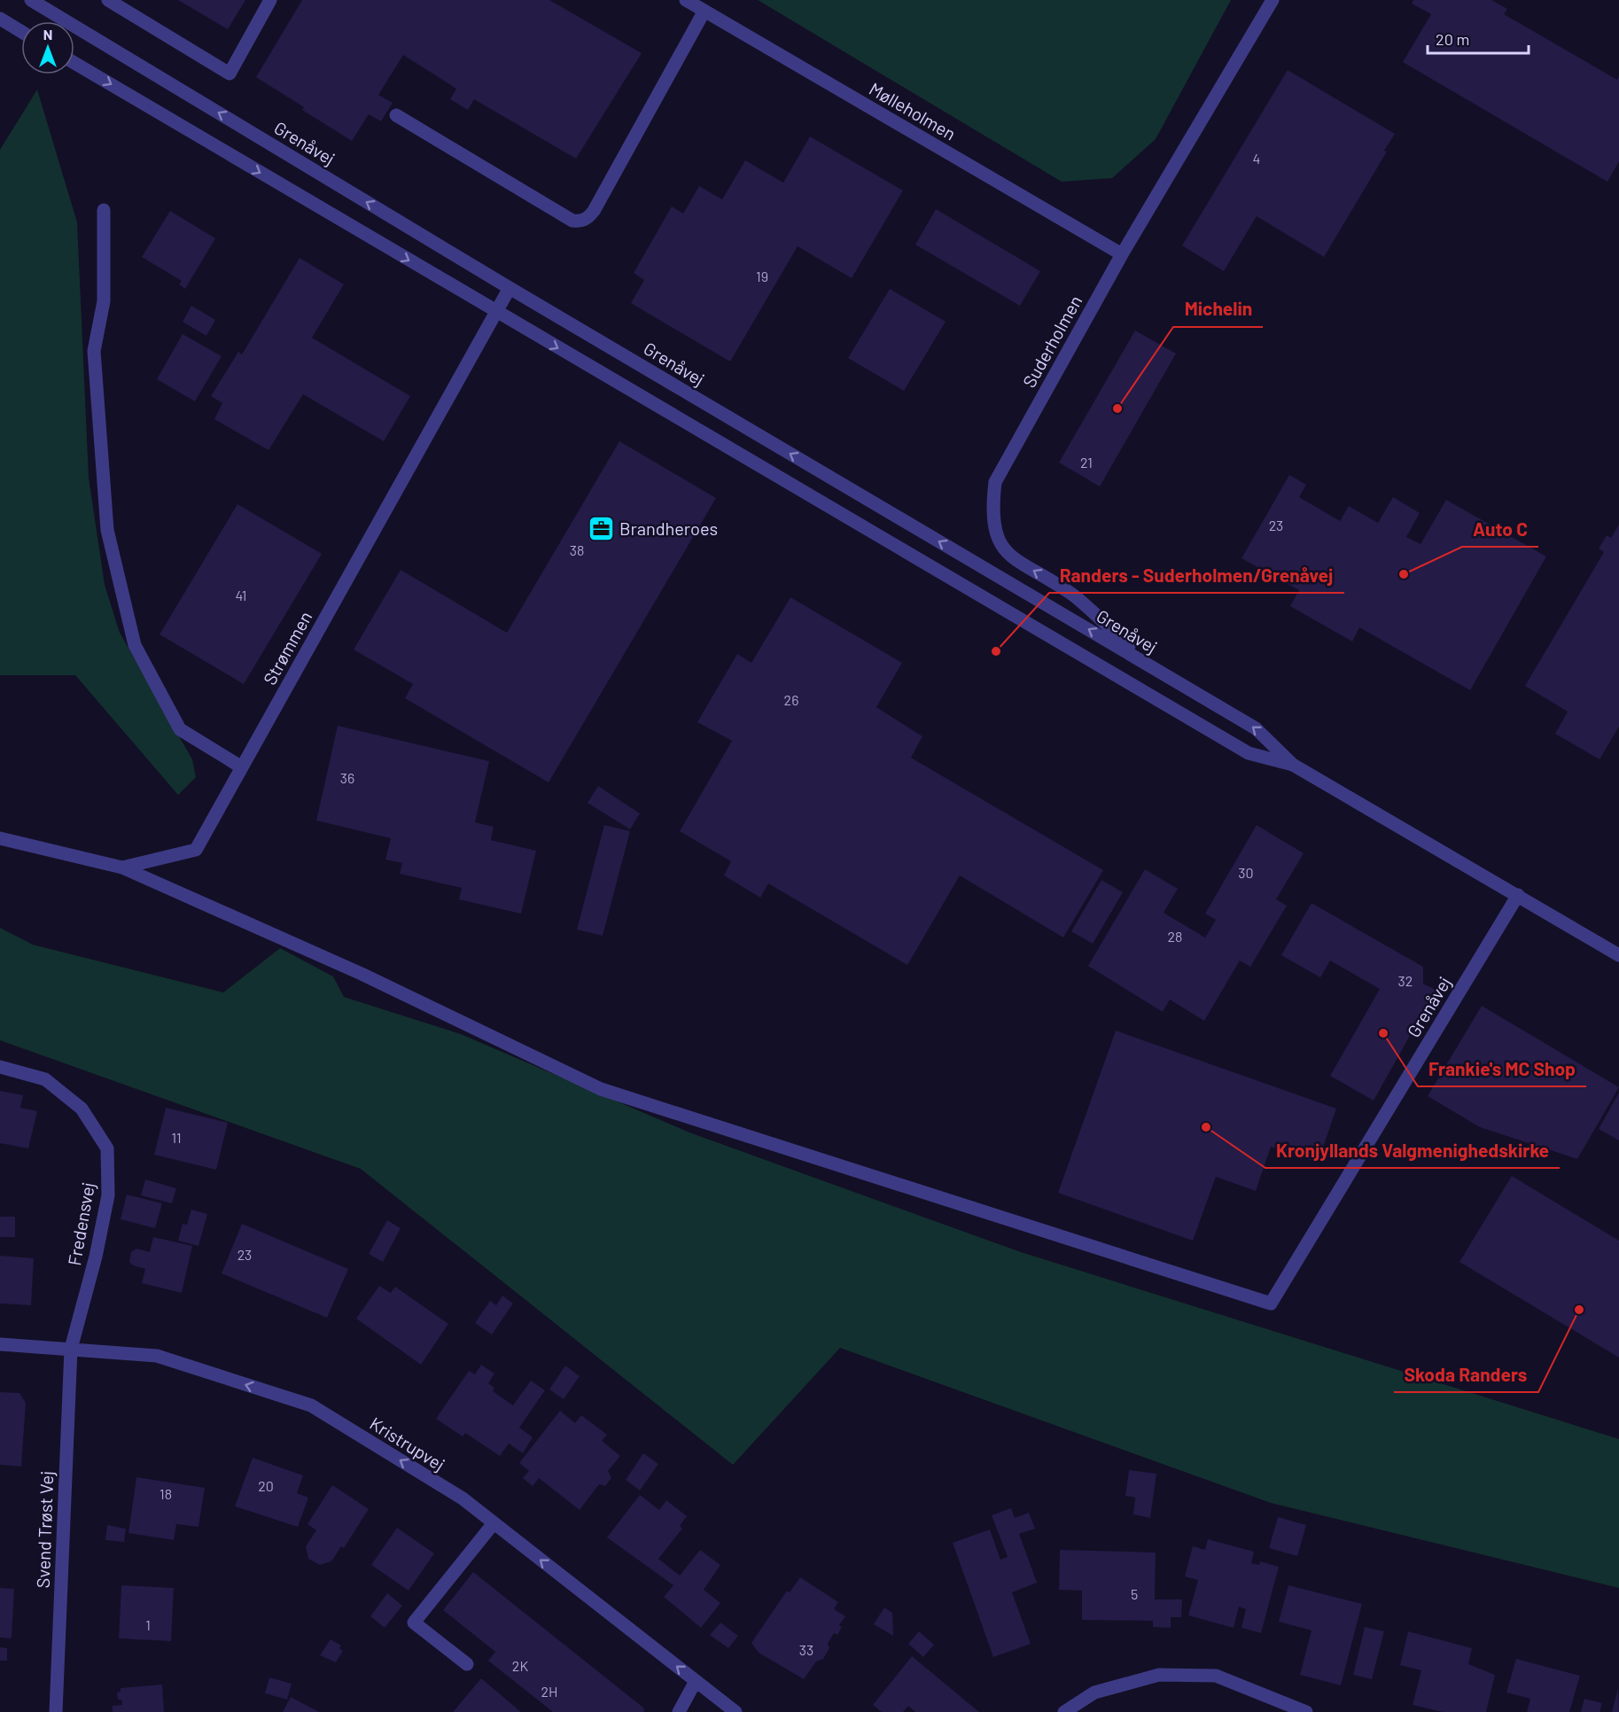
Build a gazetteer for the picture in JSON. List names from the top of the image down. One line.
{"streets":{"street":["Mølleholmen","Grenåvej","Suderholmen","Strømmen","Fredensvej","Kristrupvej","Svend Trøst Vej"]},"crossings":[["Mølleholmen","Suderholmen"],["Grenåvej","Suderholmen"],["Grenåvej","Strømmen"],["Fredensvej","Kristrupvej"],["Fredensvej","Svend Trøst Vej"],["Kristrupvej","Svend Trøst Vej"]],"one_way":["Kristrupvej"],"places":{"other":["Michelin","Auto C","Randers - Suderholmen/Grenåvej","Frankie's MC Shop","Kronjyllands Valgmenighedskirke","Skoda Randers"],"office":["Brandheroes"]},"house_numbers":["4","19","21","23","38","41","26","36","30","28","32","11","23","20","18","5","1","33","2K","2H"],"scale_bar":"20 m","north":"top"}
